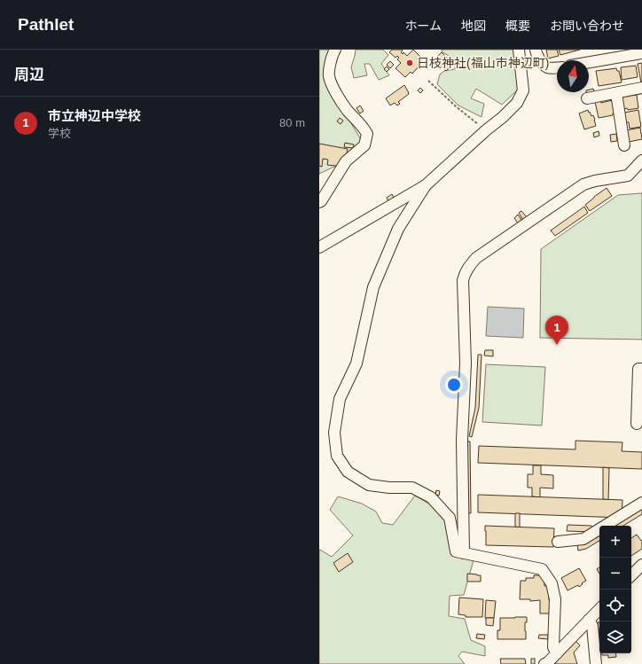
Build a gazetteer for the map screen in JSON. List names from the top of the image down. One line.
{"places":["日枝神社(福山市神辺町)"],"north":"top","page":{"header":"Pathlet","nav":["ホーム","地図","概要","お問い合わせ"],"heading":"周辺","list":[{"mark":"1","name":"市立神辺中学校","note":"学校","value":"80 m"}],"pins":"1","map_buttons":["+","−"]}}
